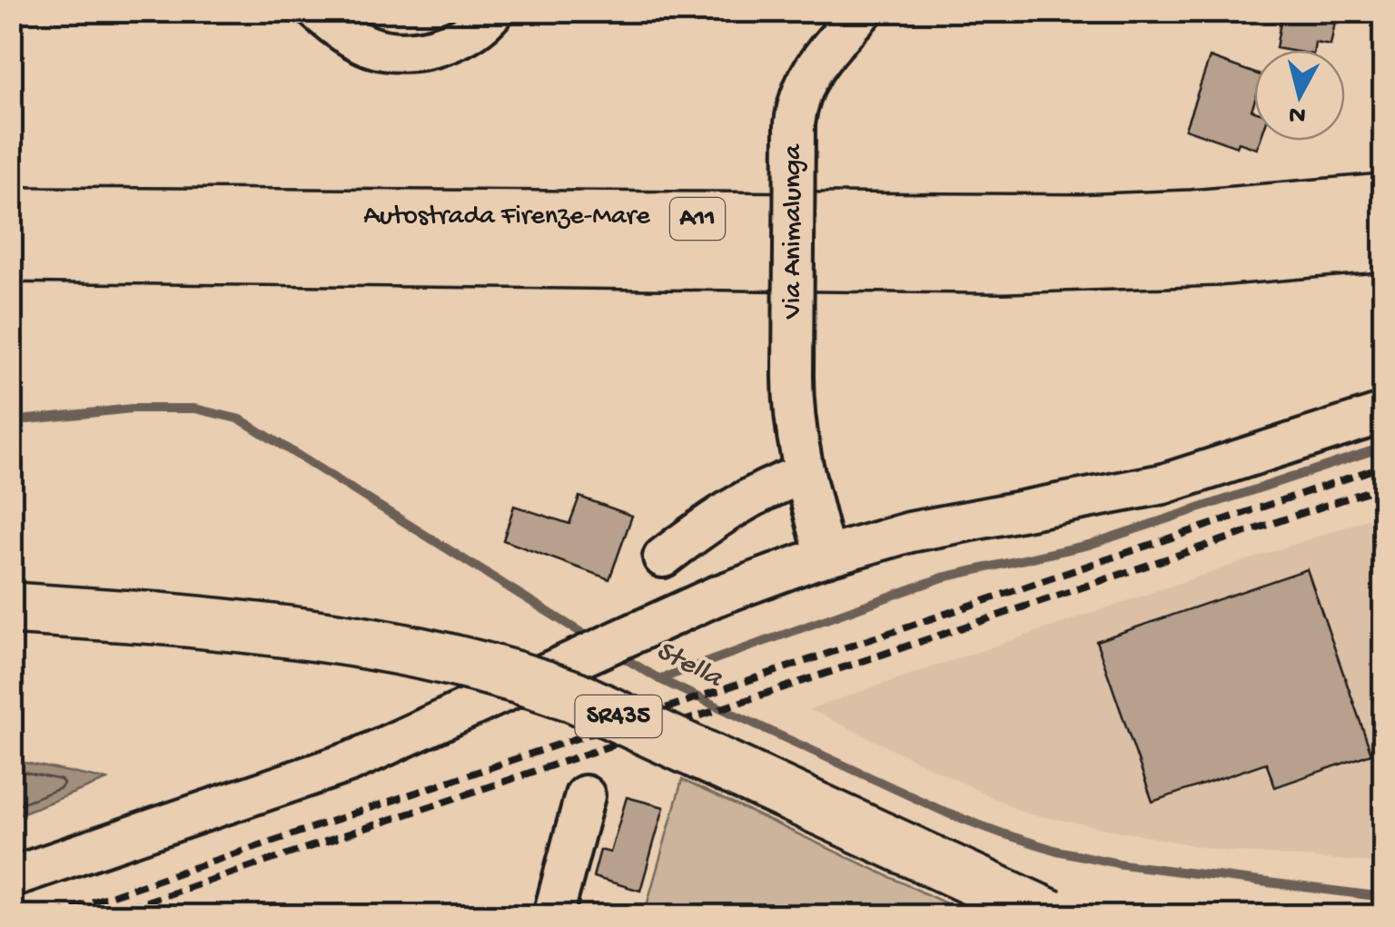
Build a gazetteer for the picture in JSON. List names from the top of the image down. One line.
{"streets":{"main road":["Autostrada Firenze-Mare","A11","SR435"],"street":["Via Animalunga"]},"water":["Stella"],"north":"bottom"}
